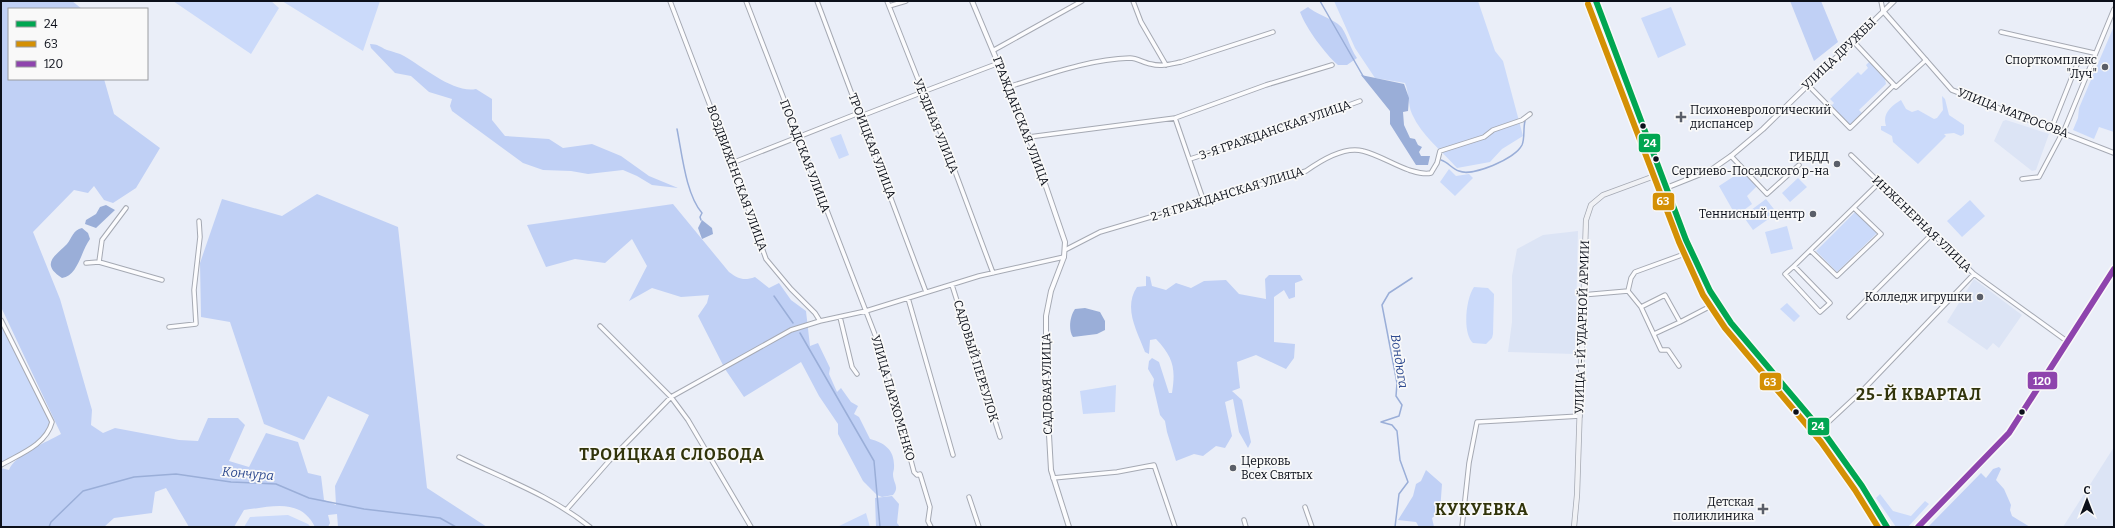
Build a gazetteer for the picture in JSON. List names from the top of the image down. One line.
{"streets":{"main road":["УЛИЦА 1-Й УДАРНОЙ АРМИИ"],"street":["УЛИЦА ДРУЖБЫ","УЛИЦА МАТРОСОВА","ГРАЖДАНСКАЯ УЛИЦА","УЕЗДНАЯ УЛИЦА","3-Я ГРАЖДАНСКАЯ УЛИЦА","ТРОИЦКАЯ УЛИЦА","ПОСАДСКАЯ УЛИЦА","ВОЗДВИЖЕНСКАЯ УЛИЦА","2-Я ГРАЖДАНСКАЯ УЛИЦА","ИНЖЕНЕРНАЯ УЛИЦА","САДОВЫЙ ПЕРЕУЛОК","САДОВАЯ УЛИЦА","УЛИЦА ПАРХОМЕНКО"]},"crossings":[["УЛИЦА ДРУЖБЫ","УЛИЦА МАТРОСОВА"],["ГРАЖДАНСКАЯ УЛИЦА","САДОВАЯ УЛИЦА"],["ПОСАДСКАЯ УЛИЦА","УЛИЦА ПАРХОМЕНКО"],["2-Я ГРАЖДАНСКАЯ УЛИЦА","САДОВАЯ УЛИЦА"]],"districts":["25-Й КВАРТАЛ","ТРОИЦКАЯ СЛОБОДА","КУКУЕВКА"],"water":["Вондюга","Кончура"],"places":{"other":["Спорткомплекс \"Луч\"","ГИБДД Сергиево-Посадского р-на","Теннисный центр","Колледж игрушки","Церковь Всех Святых"],"health":["Психоневрологический диспансер","Детская поликлиника"]},"lines":["transit line 24","transit line 63","transit line 120"],"legend":["24","63","120"],"north":"top"}
